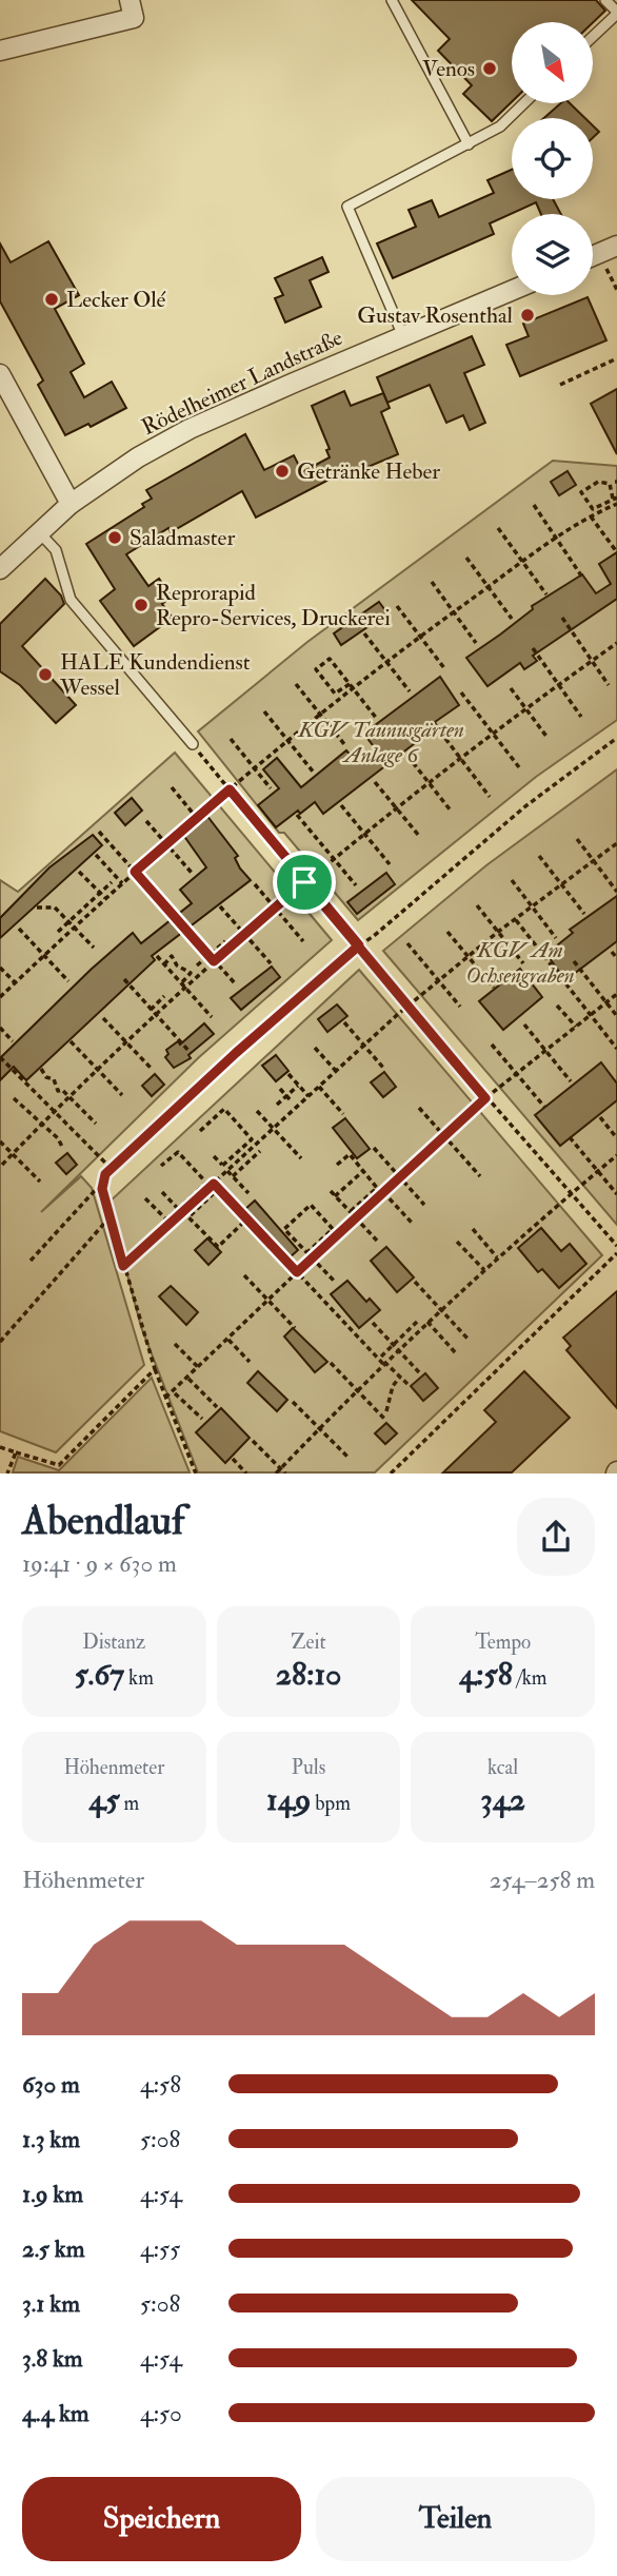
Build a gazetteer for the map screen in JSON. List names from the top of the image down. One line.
{"streets":{"street":["Rödelheimer Landstraße"]},"parks":["KGV Taunusgärten Anlage 6","KGV Am Ochsengraben"],"places":["Venos","Lecker Olé","Gustav Rosenthal","Getränke Heber","Saladmaster","Reprorapid Repro-Services, Druckerei","HALE Kundendienst Wessel"],"north":"bottom right","page":{"heading":["Abendlauf","19:41 · 9 × 630 m"],"stats":[["Distanz","5.67 km"],["Zeit","28:10"],["Tempo","4:58 /km"],["Höhenmeter","45 m"],["Puls","149 bpm"],["kcal","342"]],"chart":["Höhenmeter","254–258 m"],"list":[{"name":"630 m","note":"4:58"},{"name":"1.3 km","note":"5:08"},{"name":"1.9 km","note":"4:54"},{"name":"2.5 km","note":"4:55"},{"name":"3.1 km","note":"5:08"},{"name":"3.8 km","note":"4:54"},{"name":"4.4 km","note":"4:50"}],"buttons":["Speichern","Teilen"]}}
